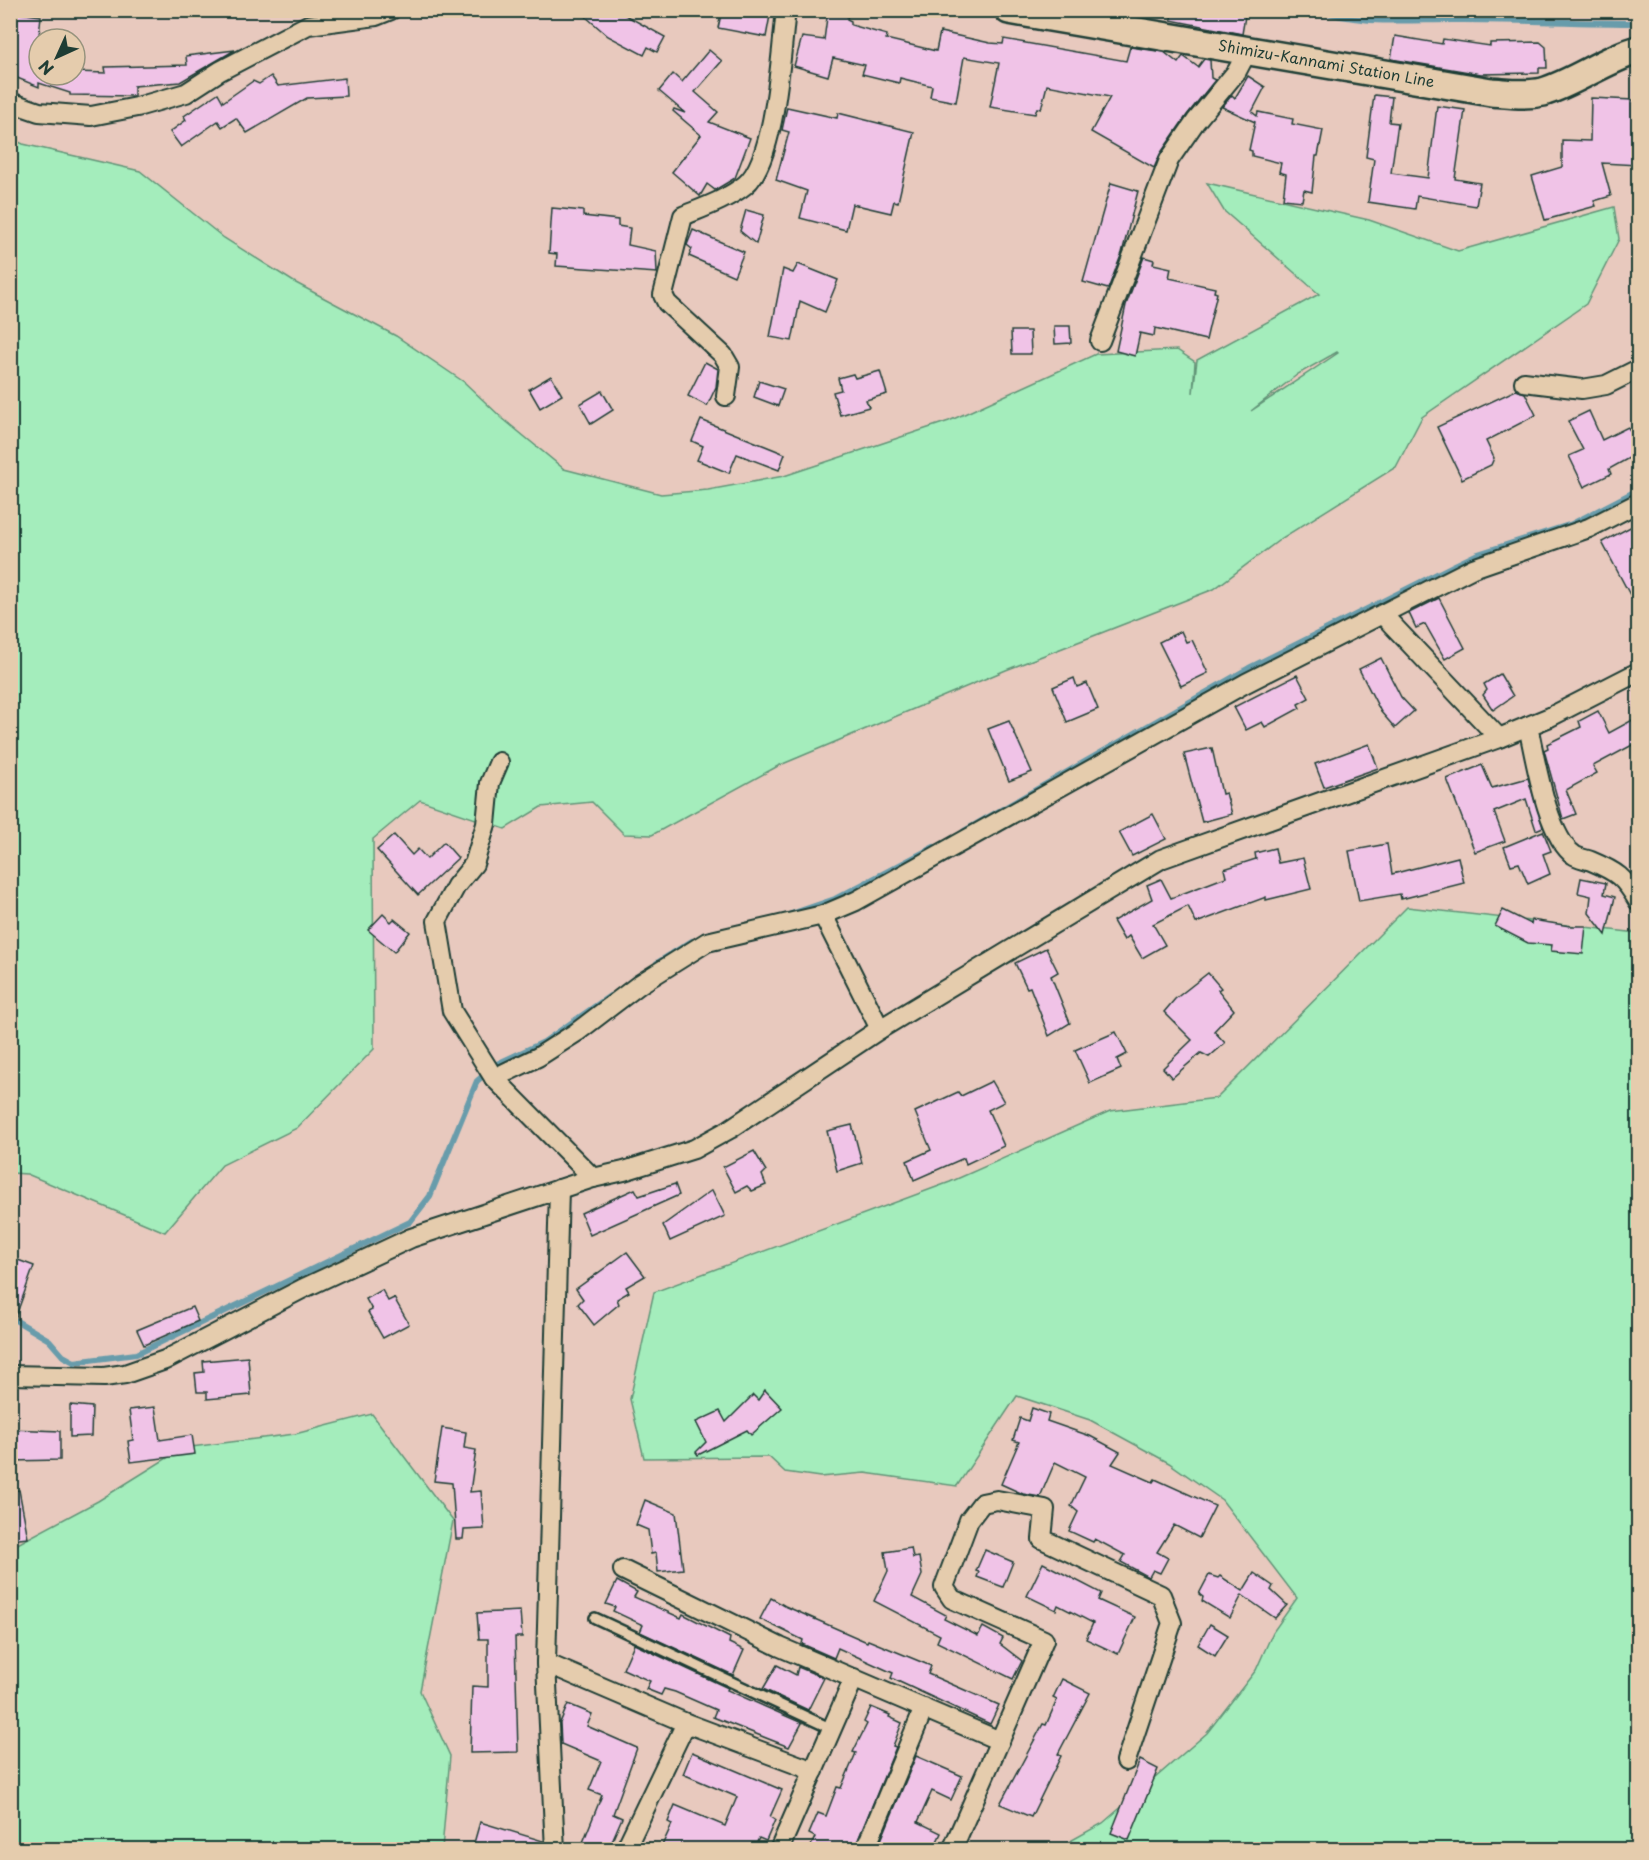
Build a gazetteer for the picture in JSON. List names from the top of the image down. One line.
{"streets":{"main road":["Shimizu-Kannami Station Line"]},"north":"bottom left"}
